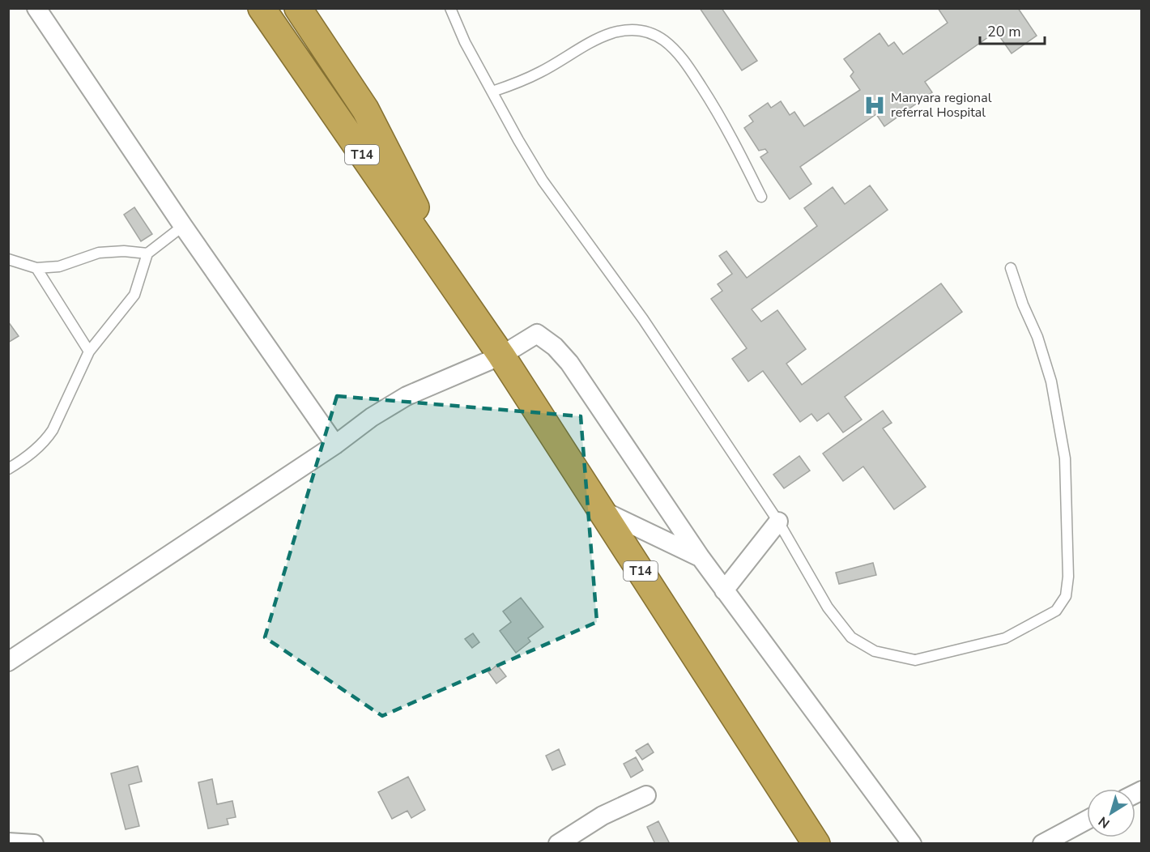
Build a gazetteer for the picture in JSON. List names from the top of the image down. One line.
{"streets":{"highway":["T14"]},"places":{"hospital":["Manyara regional referral Hospital"]},"scale_bar":"20 m","north":"bottom left"}
